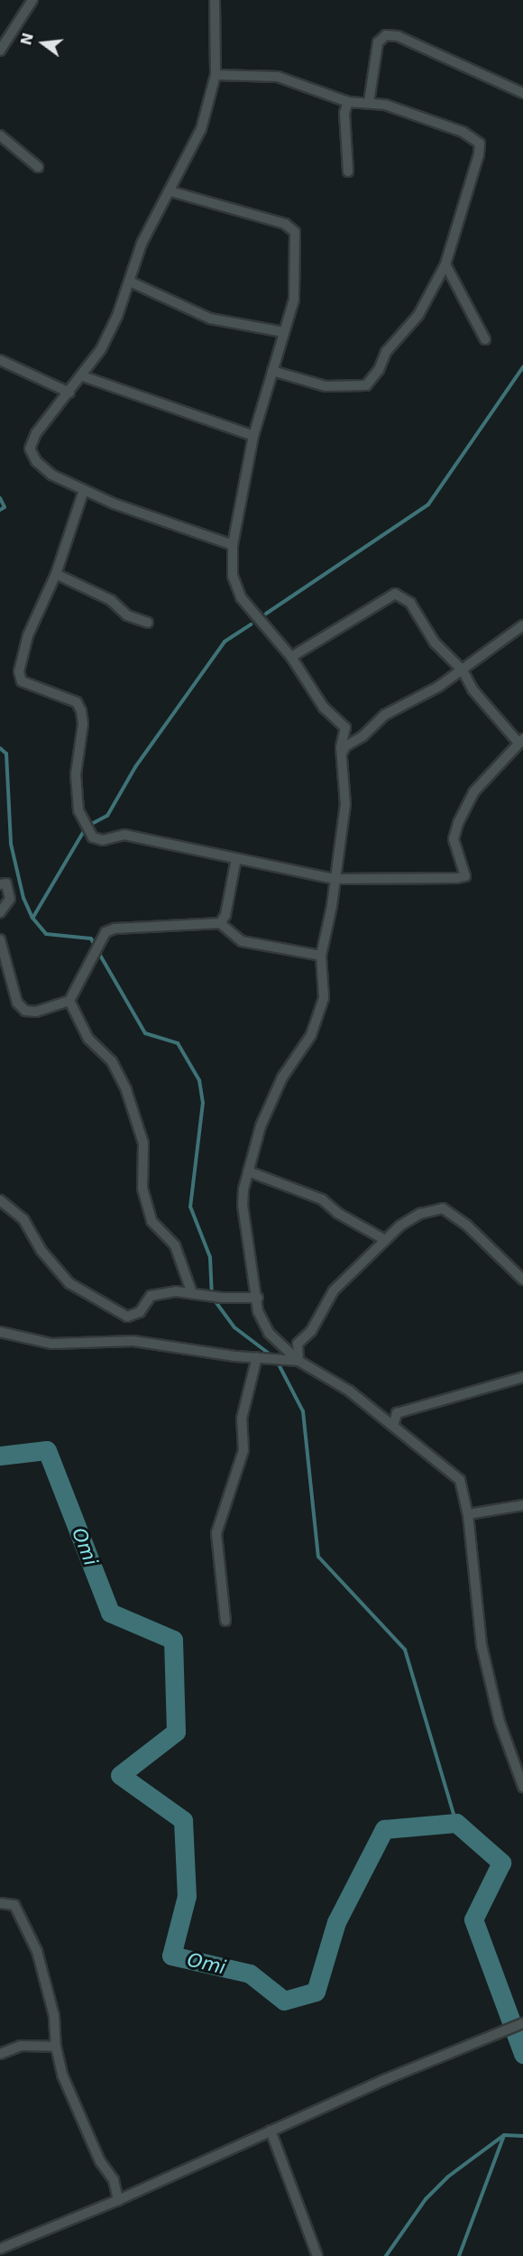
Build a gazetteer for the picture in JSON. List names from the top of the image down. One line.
{"water":["Omi"],"north":"left"}
